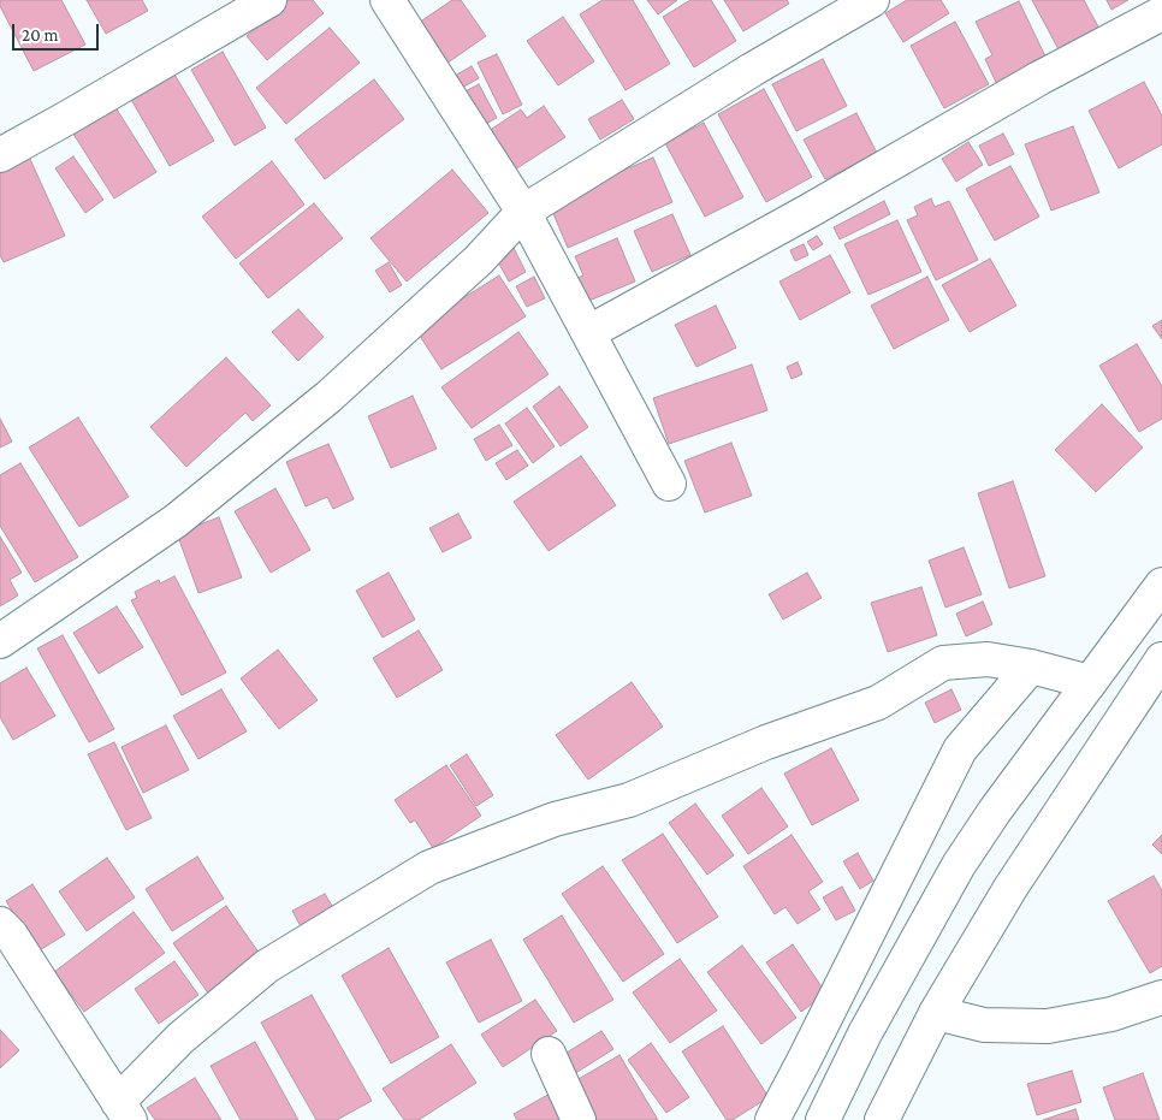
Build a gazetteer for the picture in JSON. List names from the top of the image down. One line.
{"scale_bar":"20 m"}
